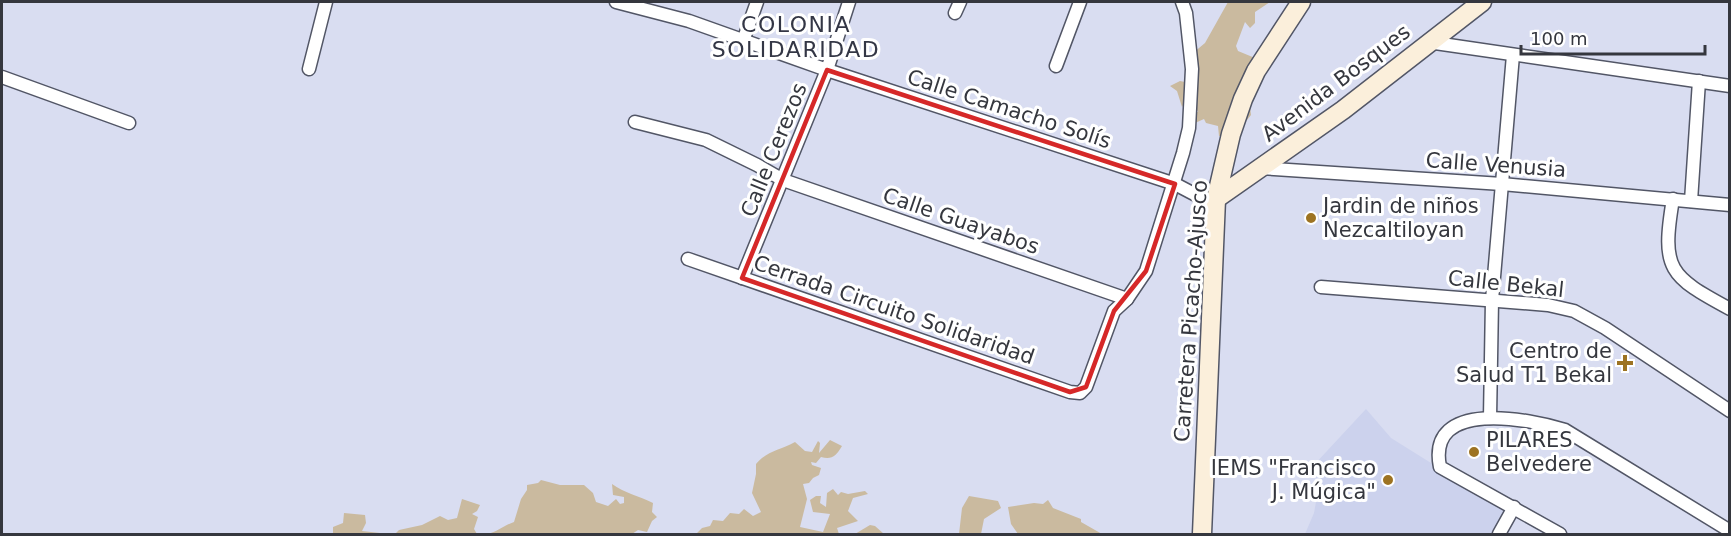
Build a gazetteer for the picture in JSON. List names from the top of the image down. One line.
{"streets":{"main road":["Avenida Bosques","Carretera Picacho-Ajusco"],"street":["Calle Camacho Solís","Calle Cerezos","Calle Venusia","Calle Guayabos","Calle Bekal","Cerrada Circuito Solidaridad"]},"crossings":[["Avenida Bosques","Calle Camacho Solís"],["Avenida Bosques","Calle Venusia"],["Avenida Bosques","Carretera Picacho-Ajusco"],["Calle Camacho Solís","Calle Cerezos"],["Calle Camacho Solís","Carretera Picacho-Ajusco"],["Calle Cerezos","Calle Guayabos"],["Calle Cerezos","Cerrada Circuito Solidaridad"],["Calle Guayabos","Cerrada Circuito Solidaridad"]],"districts":["COLONIA SOLIDARIDAD"],"places":{"other":["Jardin de niños Nezcaltiloyan","PILARES Belvedere","IEMS \"Francisco J. Múgica\""],"health":["Centro de Salud T1 Bekal"]},"scale_bar":"100 m"}
